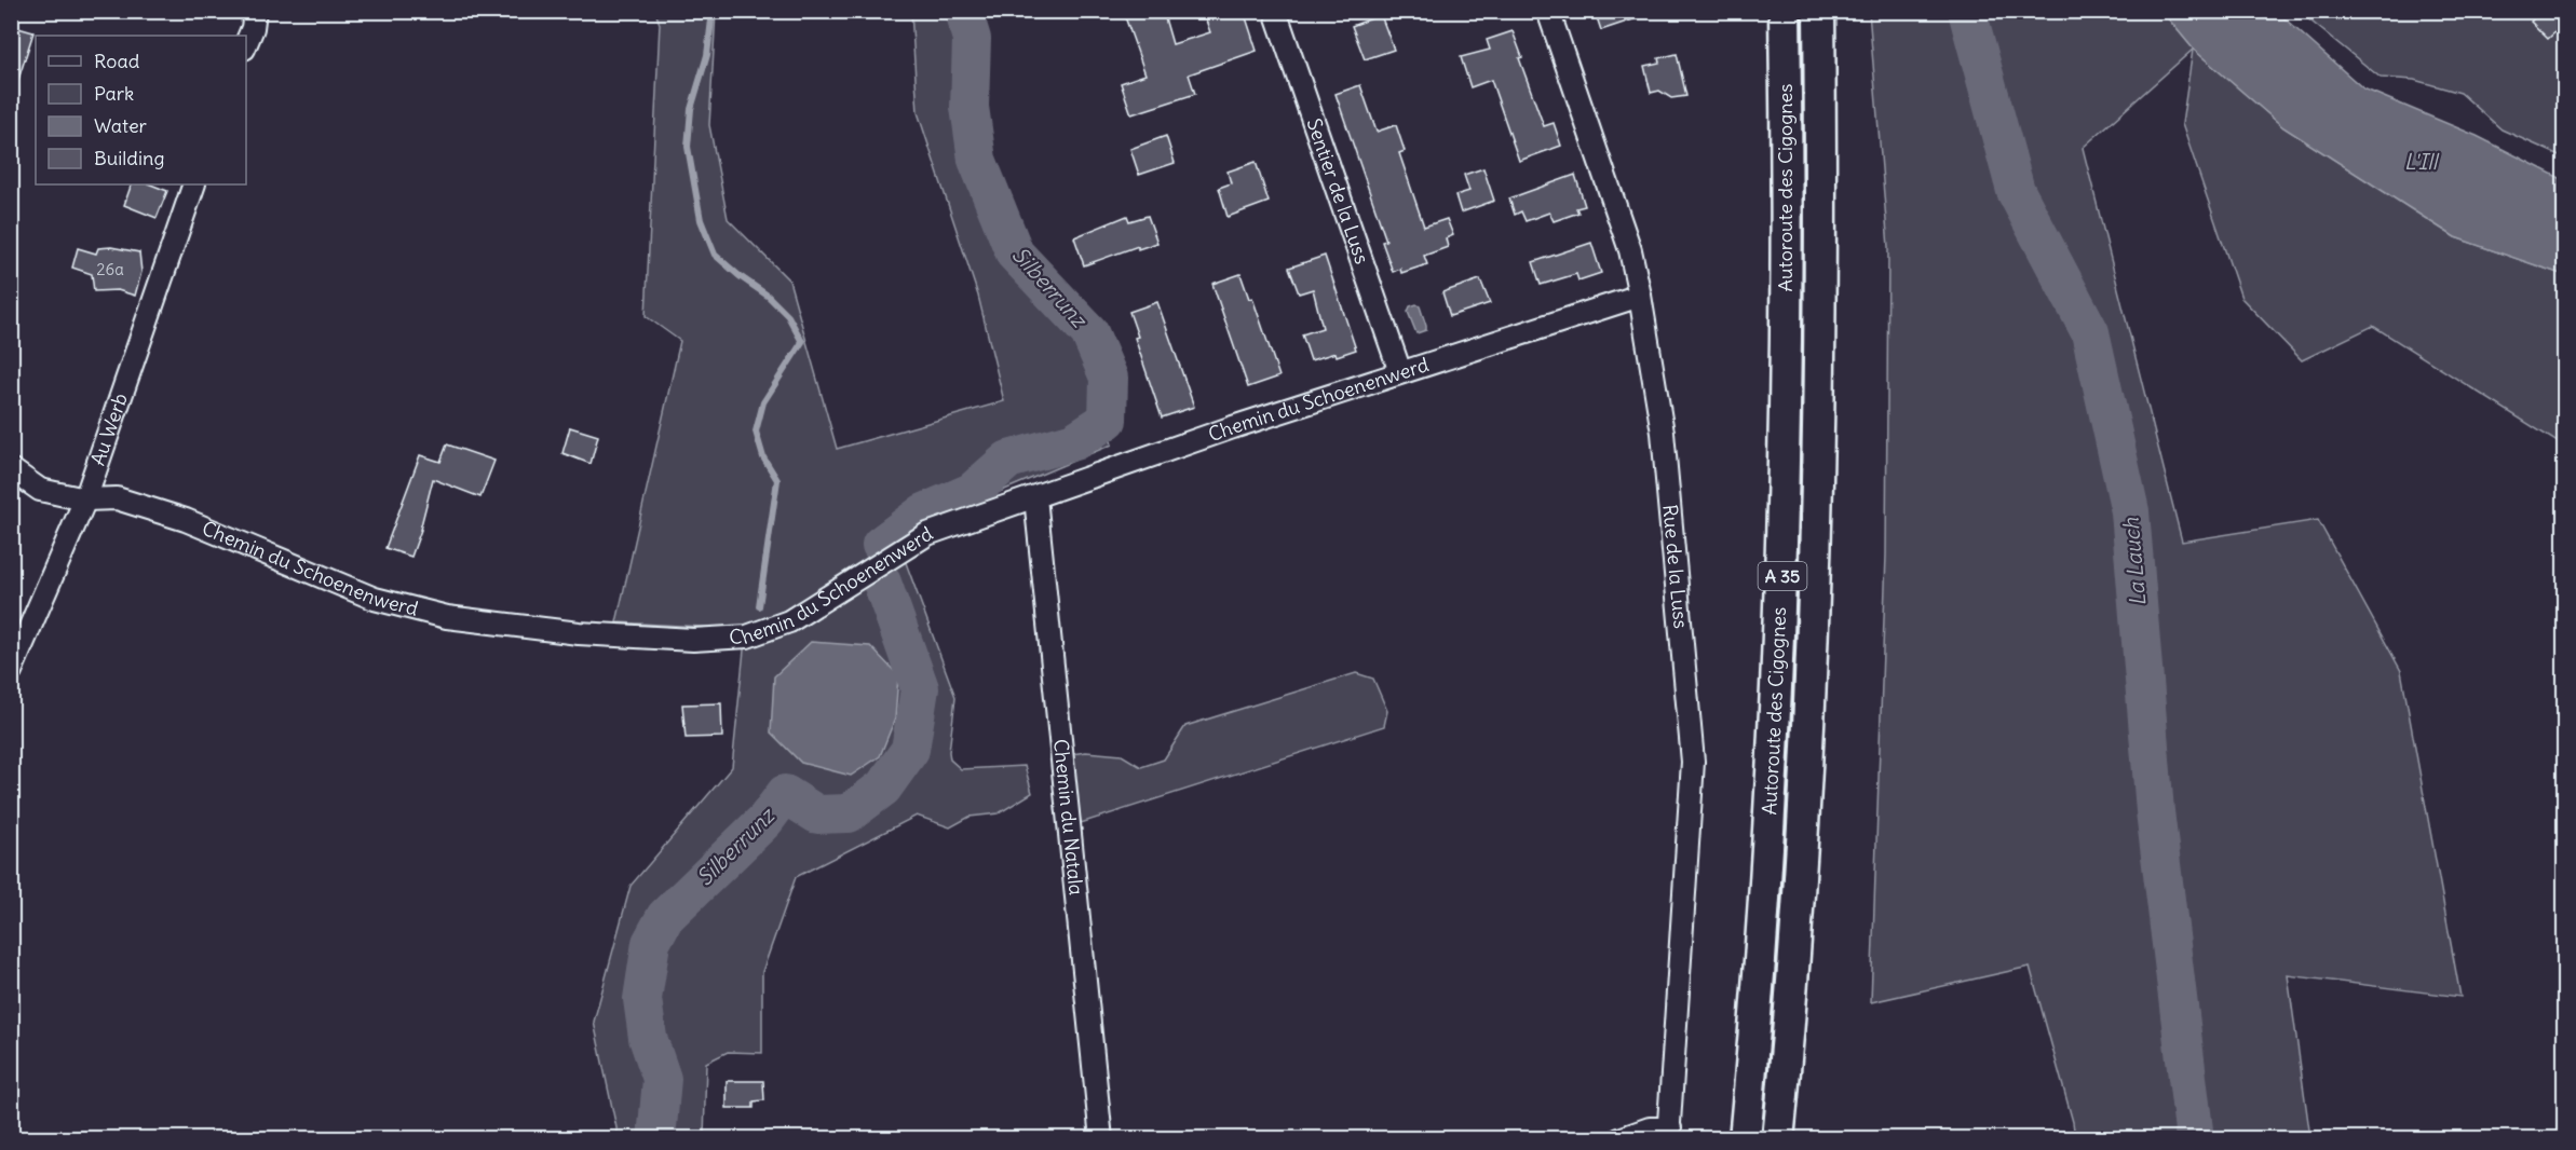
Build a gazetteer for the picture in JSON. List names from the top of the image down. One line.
{"streets":{"highway":["Autoroute des Cigognes","A 35"],"street":["Sentier de la Luss","Chemin du Schoenenwerd","Au Werb","Rue de la Luss","Chemin du Natala"]},"crossings":[["Sentier de la Luss","Chemin du Schoenenwerd"],["Chemin du Schoenenwerd","Au Werb"],["Chemin du Schoenenwerd","Rue de la Luss"],["Chemin du Schoenenwerd","Chemin du Natala"]],"water":["L'Ill","Silberrunz","La Lauch"],"house_numbers":["26a"],"legend":["Road","Park","Water","Building"]}
